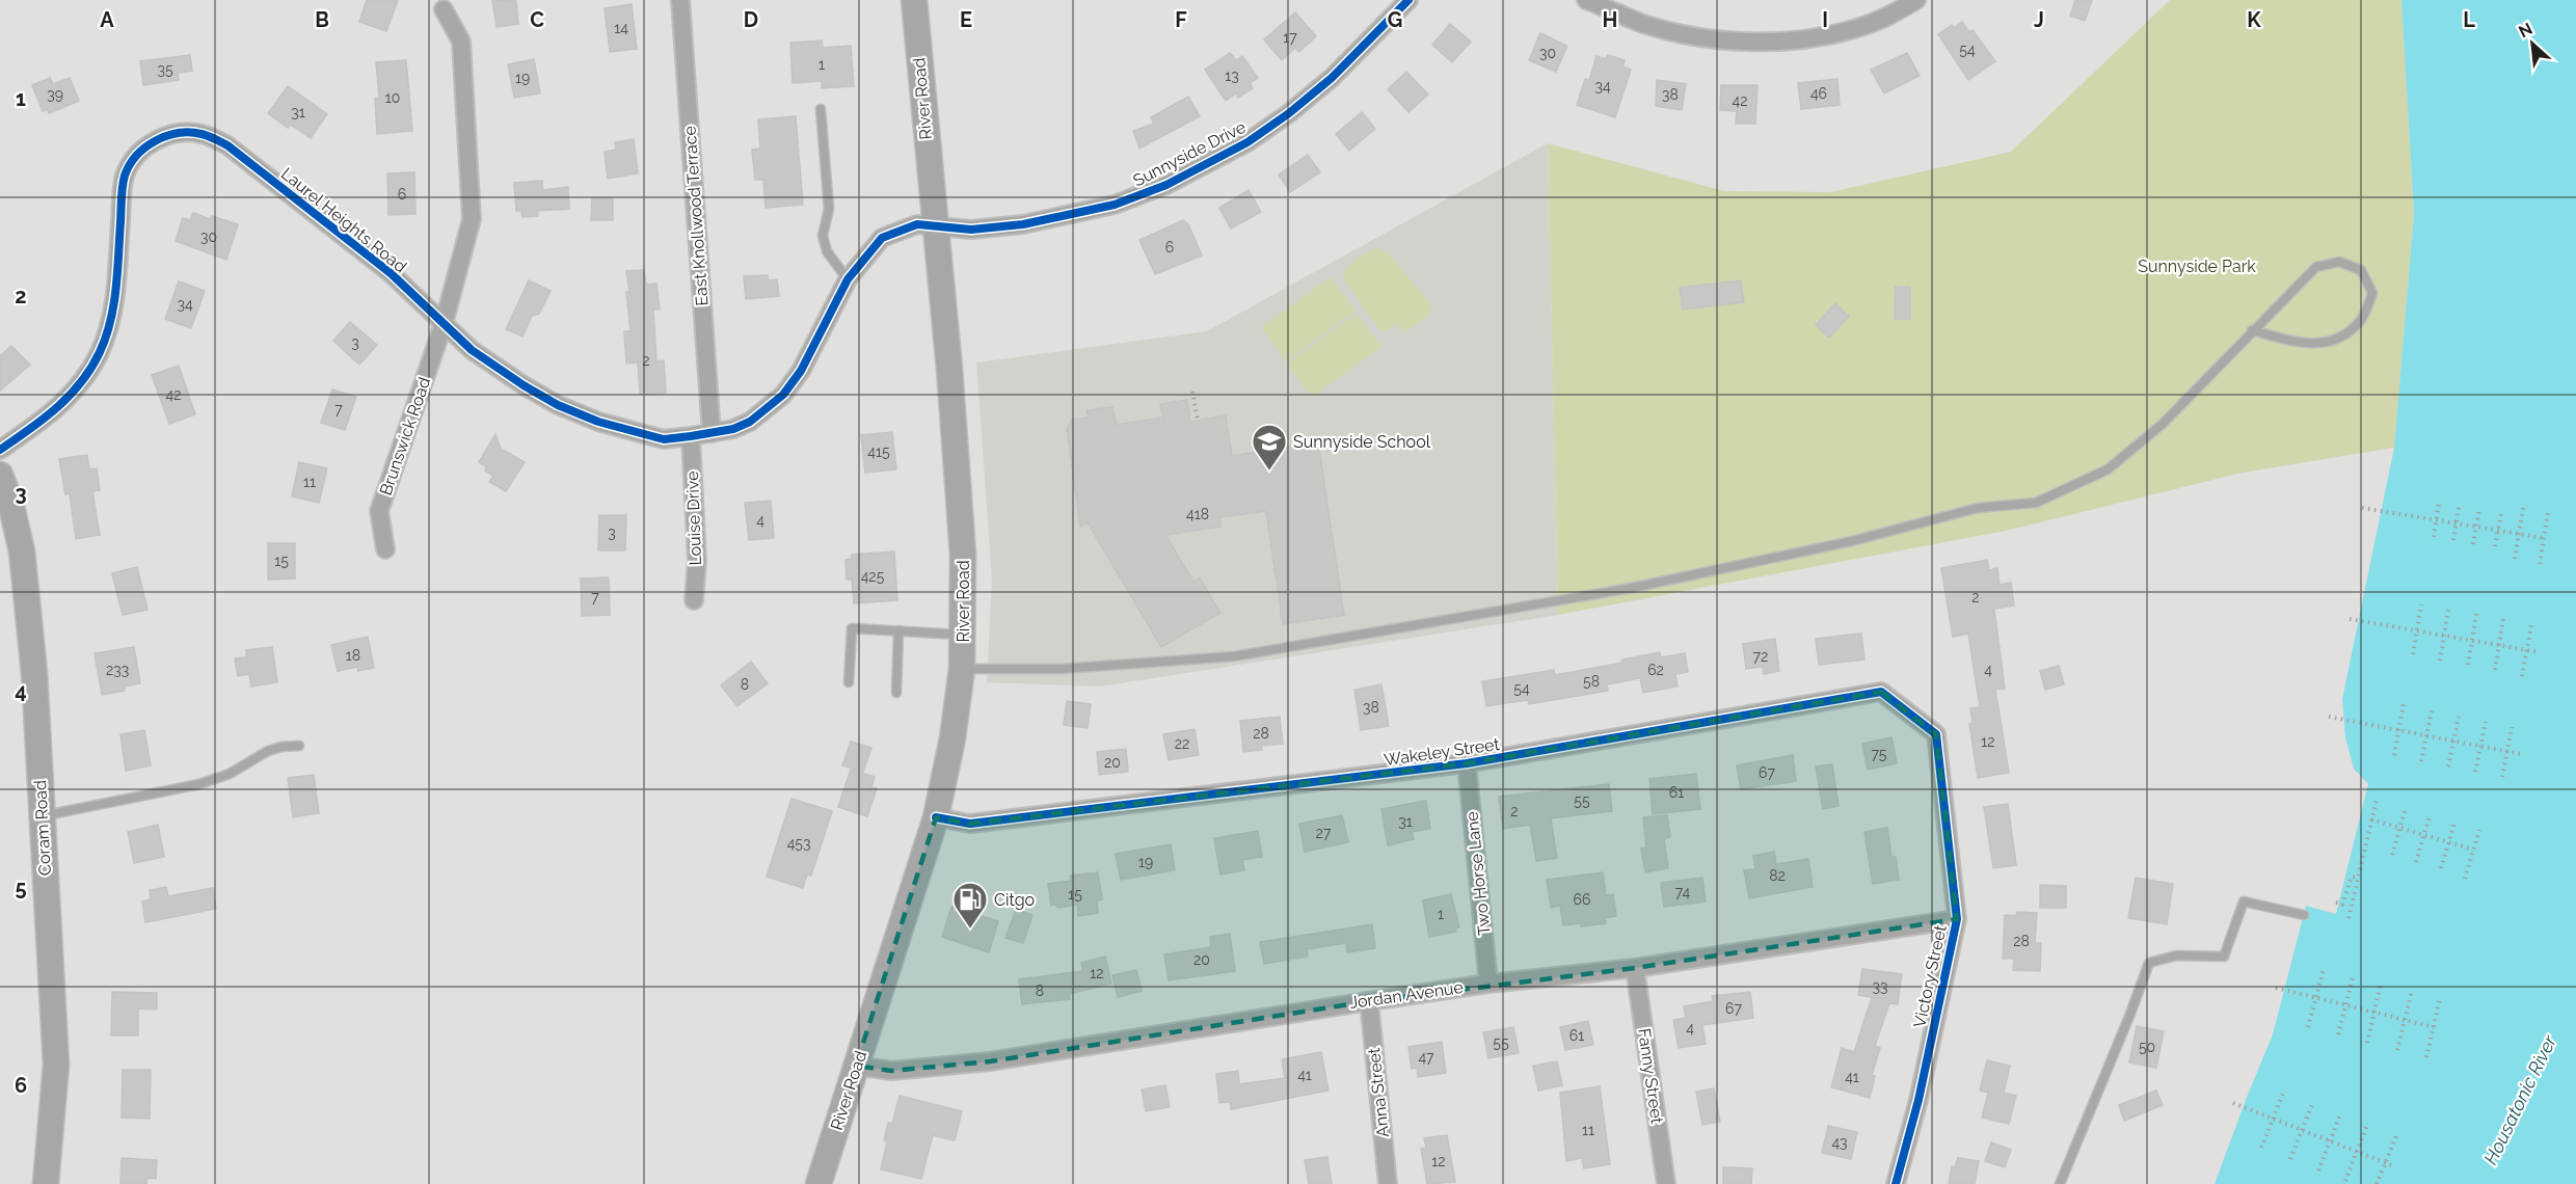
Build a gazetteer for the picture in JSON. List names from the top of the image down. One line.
{"streets":{"main road":["River Road","Coram Road"],"street":["Sunnyside Drive","East Knollwood Terrace","Laurel Heights Road","Brunswick Road","Louise Drive","Wakeley Street","Two Horse Lane","Victory Street","Jordan Avenue","Fanny Street","Anna Street"]},"crossings":[["River Road","Sunnyside Drive"],["River Road","Laurel Heights Road"],["River Road","Wakeley Street"],["River Road","Jordan Avenue"],["Sunnyside Drive","Laurel Heights Road"],["East Knollwood Terrace","Laurel Heights Road"],["Laurel Heights Road","Brunswick Road"],["Laurel Heights Road","Louise Drive"],["Wakeley Street","Two Horse Lane"],["Wakeley Street","Victory Street"],["Two Horse Lane","Jordan Avenue"],["Victory Street","Jordan Avenue"],["Jordan Avenue","Fanny Street"],["Jordan Avenue","Anna Street"]],"water":["Housatonic River"],"parks":["Sunnyside Park"],"places":{"school or university":["Sunnyside School"],"fuel station":["Citgo"]},"house_numbers":["14","17","54","30","1","35","13","19","34","46","39","38","10","42","31","6","30","6","34","3","2","42","7","415","11","418","4","3","15","425","7","2","18","72","233","62","4","58","8","54","38","28","12","22","75","20","67","61","55","2","31","27","453","19","82","74","15","66","1","28","20","12","33","8","67","4","61","55","50","47","41","41","11","43","12"],"north":"top left","grid":{"columns":["A","B","C","D","E","F","G","H","I","J","K","L"],"rows":["1","2","3","4","5","6"]}}
